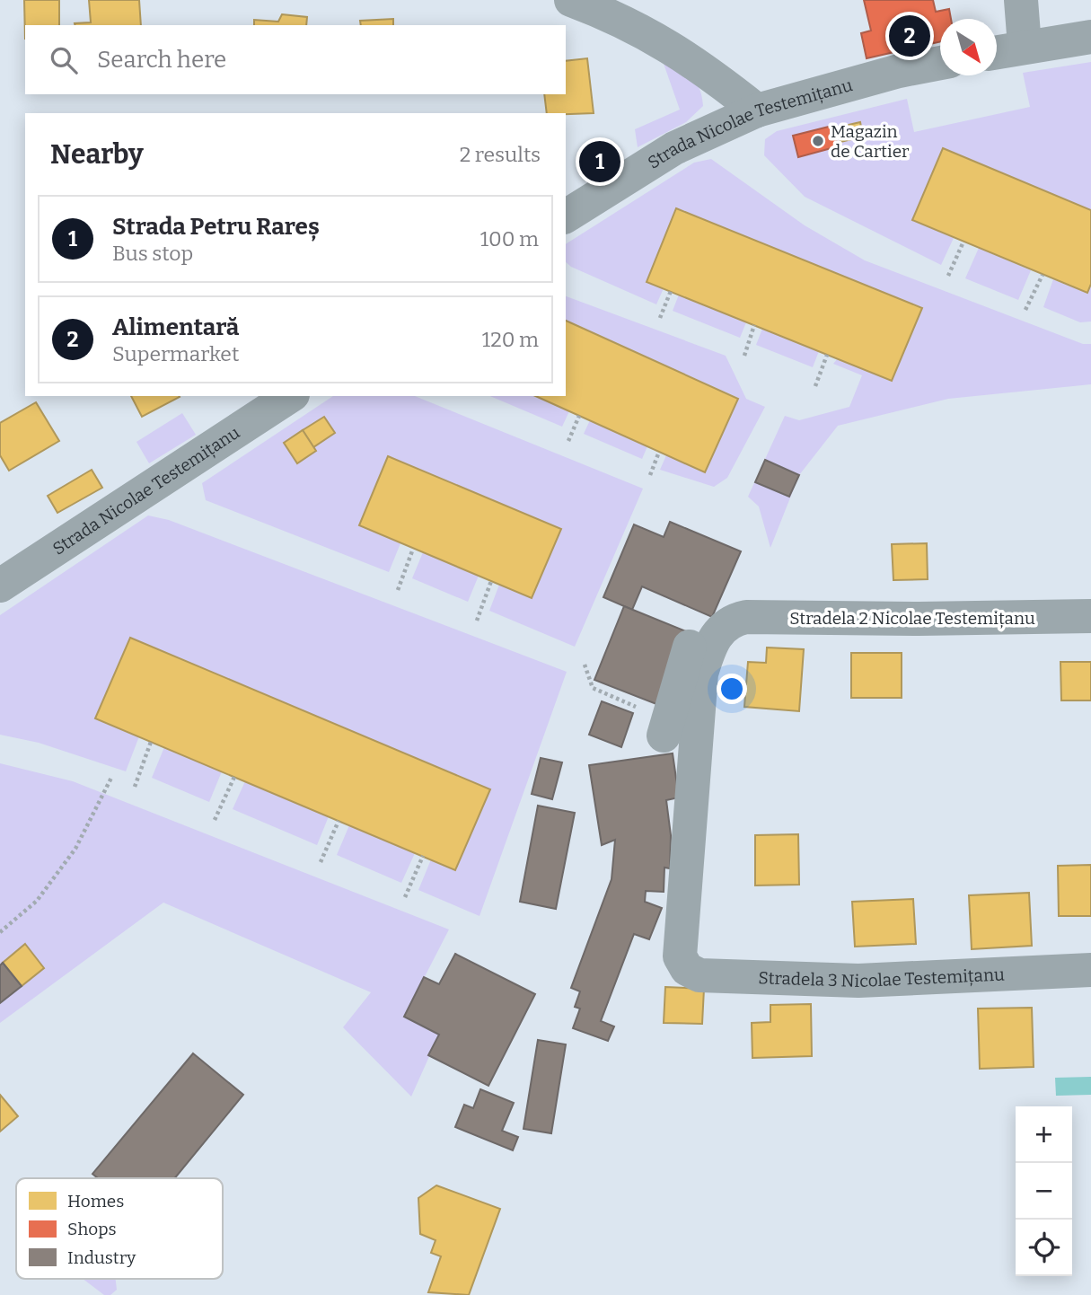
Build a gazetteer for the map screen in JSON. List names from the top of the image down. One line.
{"streets":{"street":["Strada Nicolae Testemițanu","Stradela 2 Nicolae Testemițanu","Stradela 3 Nicolae Testemițanu"]},"crossings":[["Stradela 2 Nicolae Testemițanu","Stradela 3 Nicolae Testemițanu"]],"places":["Magazin de Cartier"],"legend":["Homes","Shops","Industry"],"north":"bottom right","page":{"pins":["2","1"],"search":"Search here","heading":["Nearby","2 results"],"list":[{"mark":"1","name":"Strada Petru Rareș","note":"Bus stop","value":"100 m"},{"mark":"2","name":"Alimentară","note":"Supermarket","value":"120 m"}],"map_buttons":["+","−"]}}
